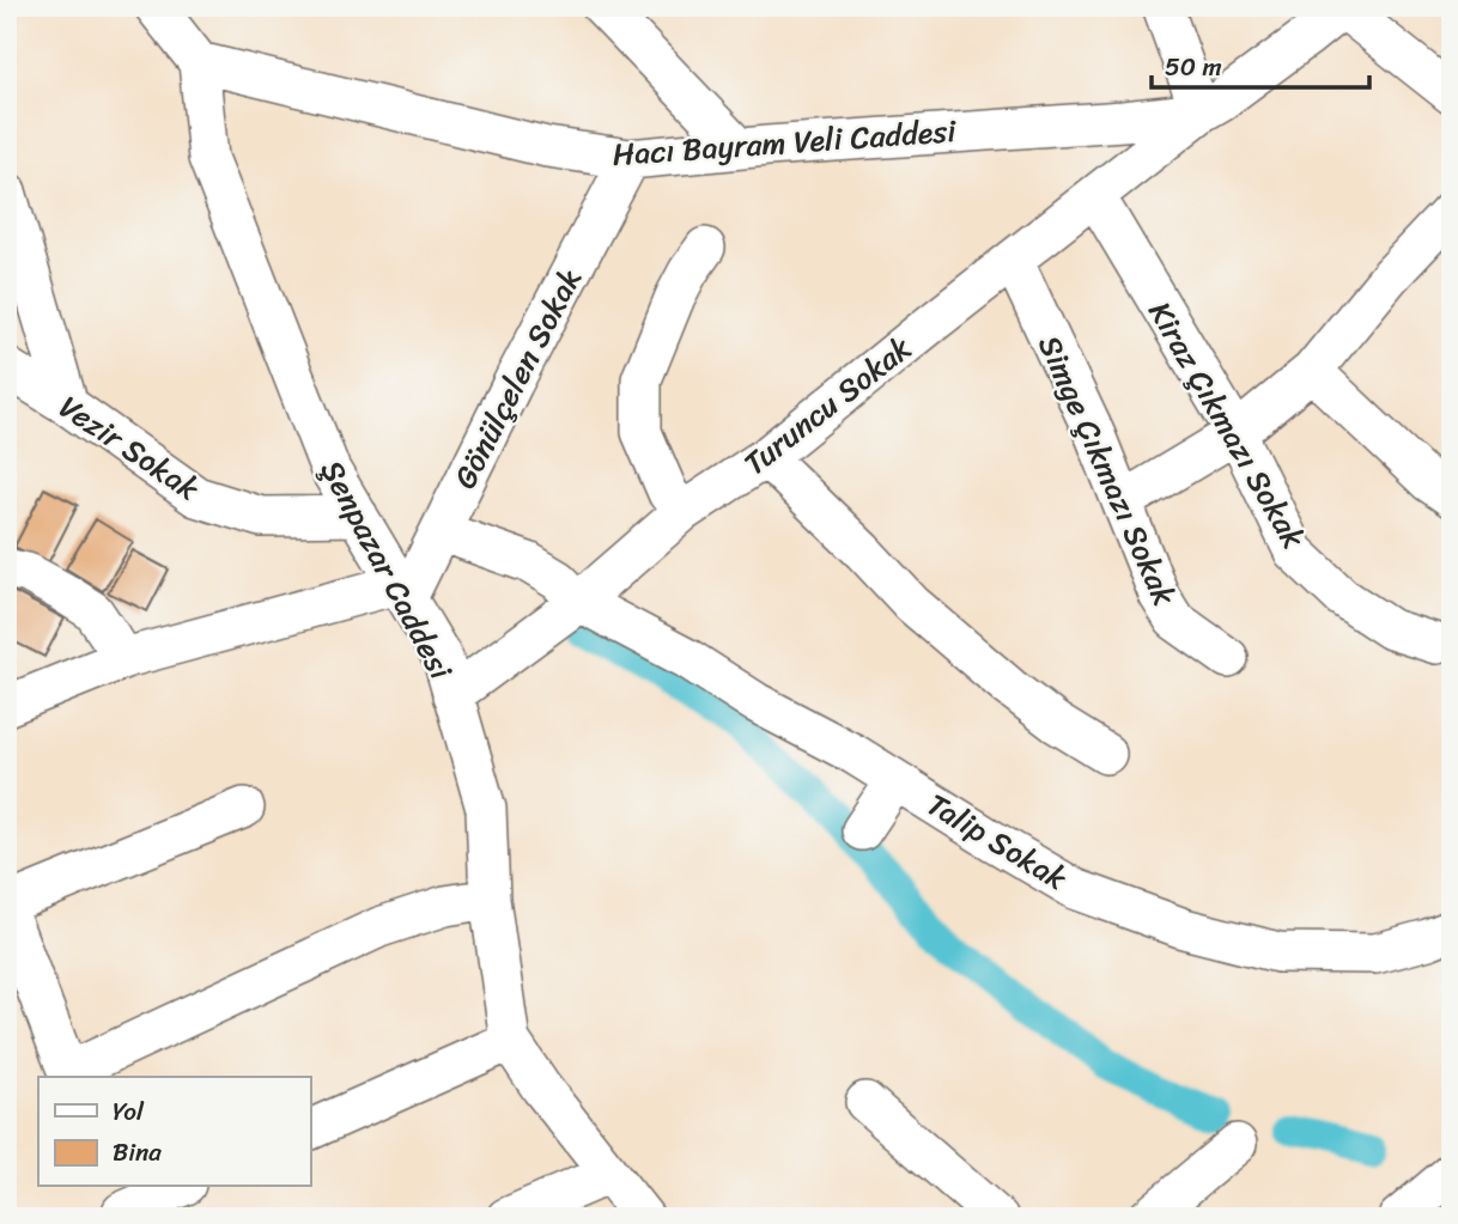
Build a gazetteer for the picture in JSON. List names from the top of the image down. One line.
{"streets":{"street":["Hacı Bayram Veli Caddesi","Gönülçelen Sokak","Turuncu Sokak","Kiraz Çıkmazı Sokak","Vezir Sokak","Simge Çıkmazı Sokak","Şenpazar Caddesi","Talip Sokak"]},"crossings":[["Hacı Bayram Veli Caddesi","Gönülçelen Sokak"],["Hacı Bayram Veli Caddesi","Turuncu Sokak"],["Hacı Bayram Veli Caddesi","Şenpazar Caddesi"],["Gönülçelen Sokak","Şenpazar Caddesi"],["Gönülçelen Sokak","Talip Sokak"],["Turuncu Sokak","Kiraz Çıkmazı Sokak"],["Turuncu Sokak","Simge Çıkmazı Sokak"],["Turuncu Sokak","Şenpazar Caddesi"],["Turuncu Sokak","Talip Sokak"],["Vezir Sokak","Şenpazar Caddesi"]],"legend":["Yol","Bina"],"scale_bar":"50 m"}
